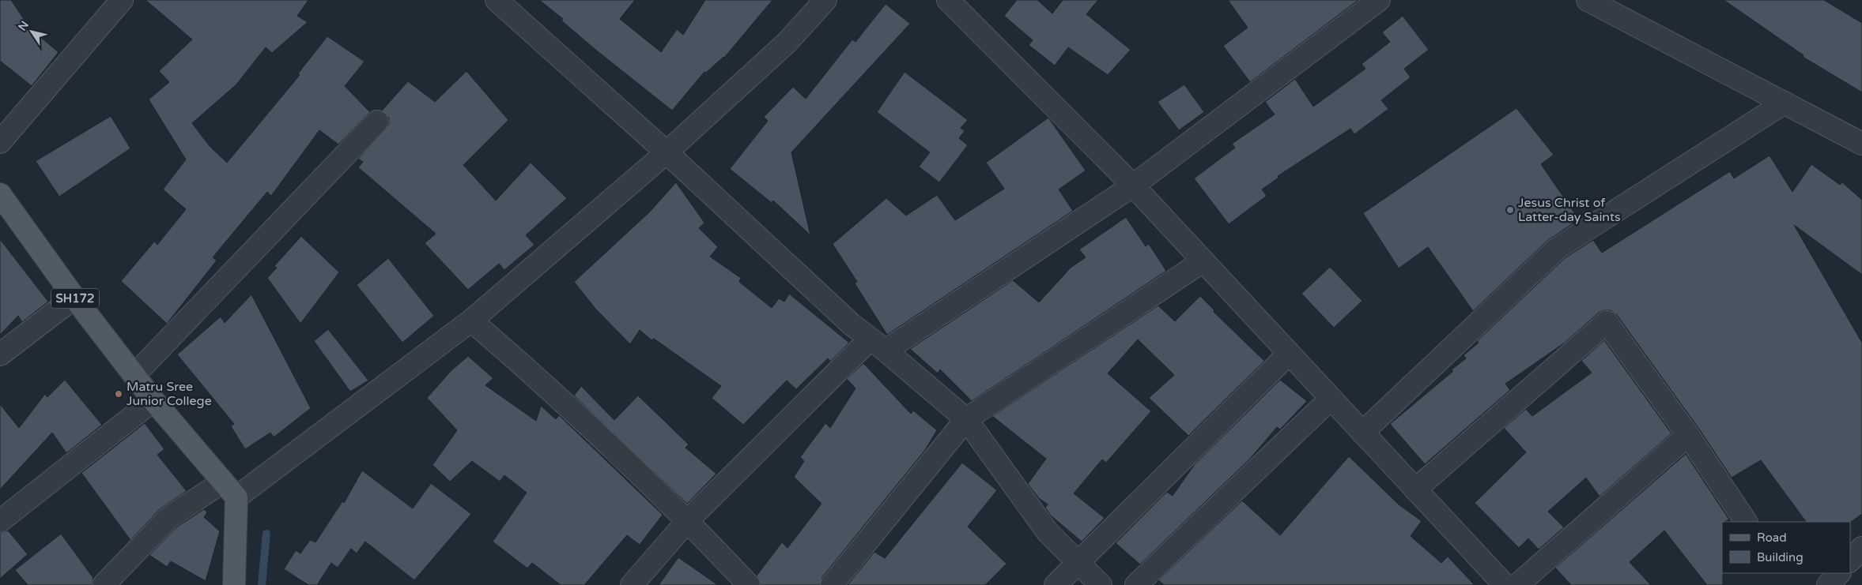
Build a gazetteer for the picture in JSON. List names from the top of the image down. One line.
{"streets":{"main road":["SH172"]},"places":["Jesus Christ of Latter-day Saints","Matru Sree Junior College"],"legend":["Road","Building"],"north":"top left"}
